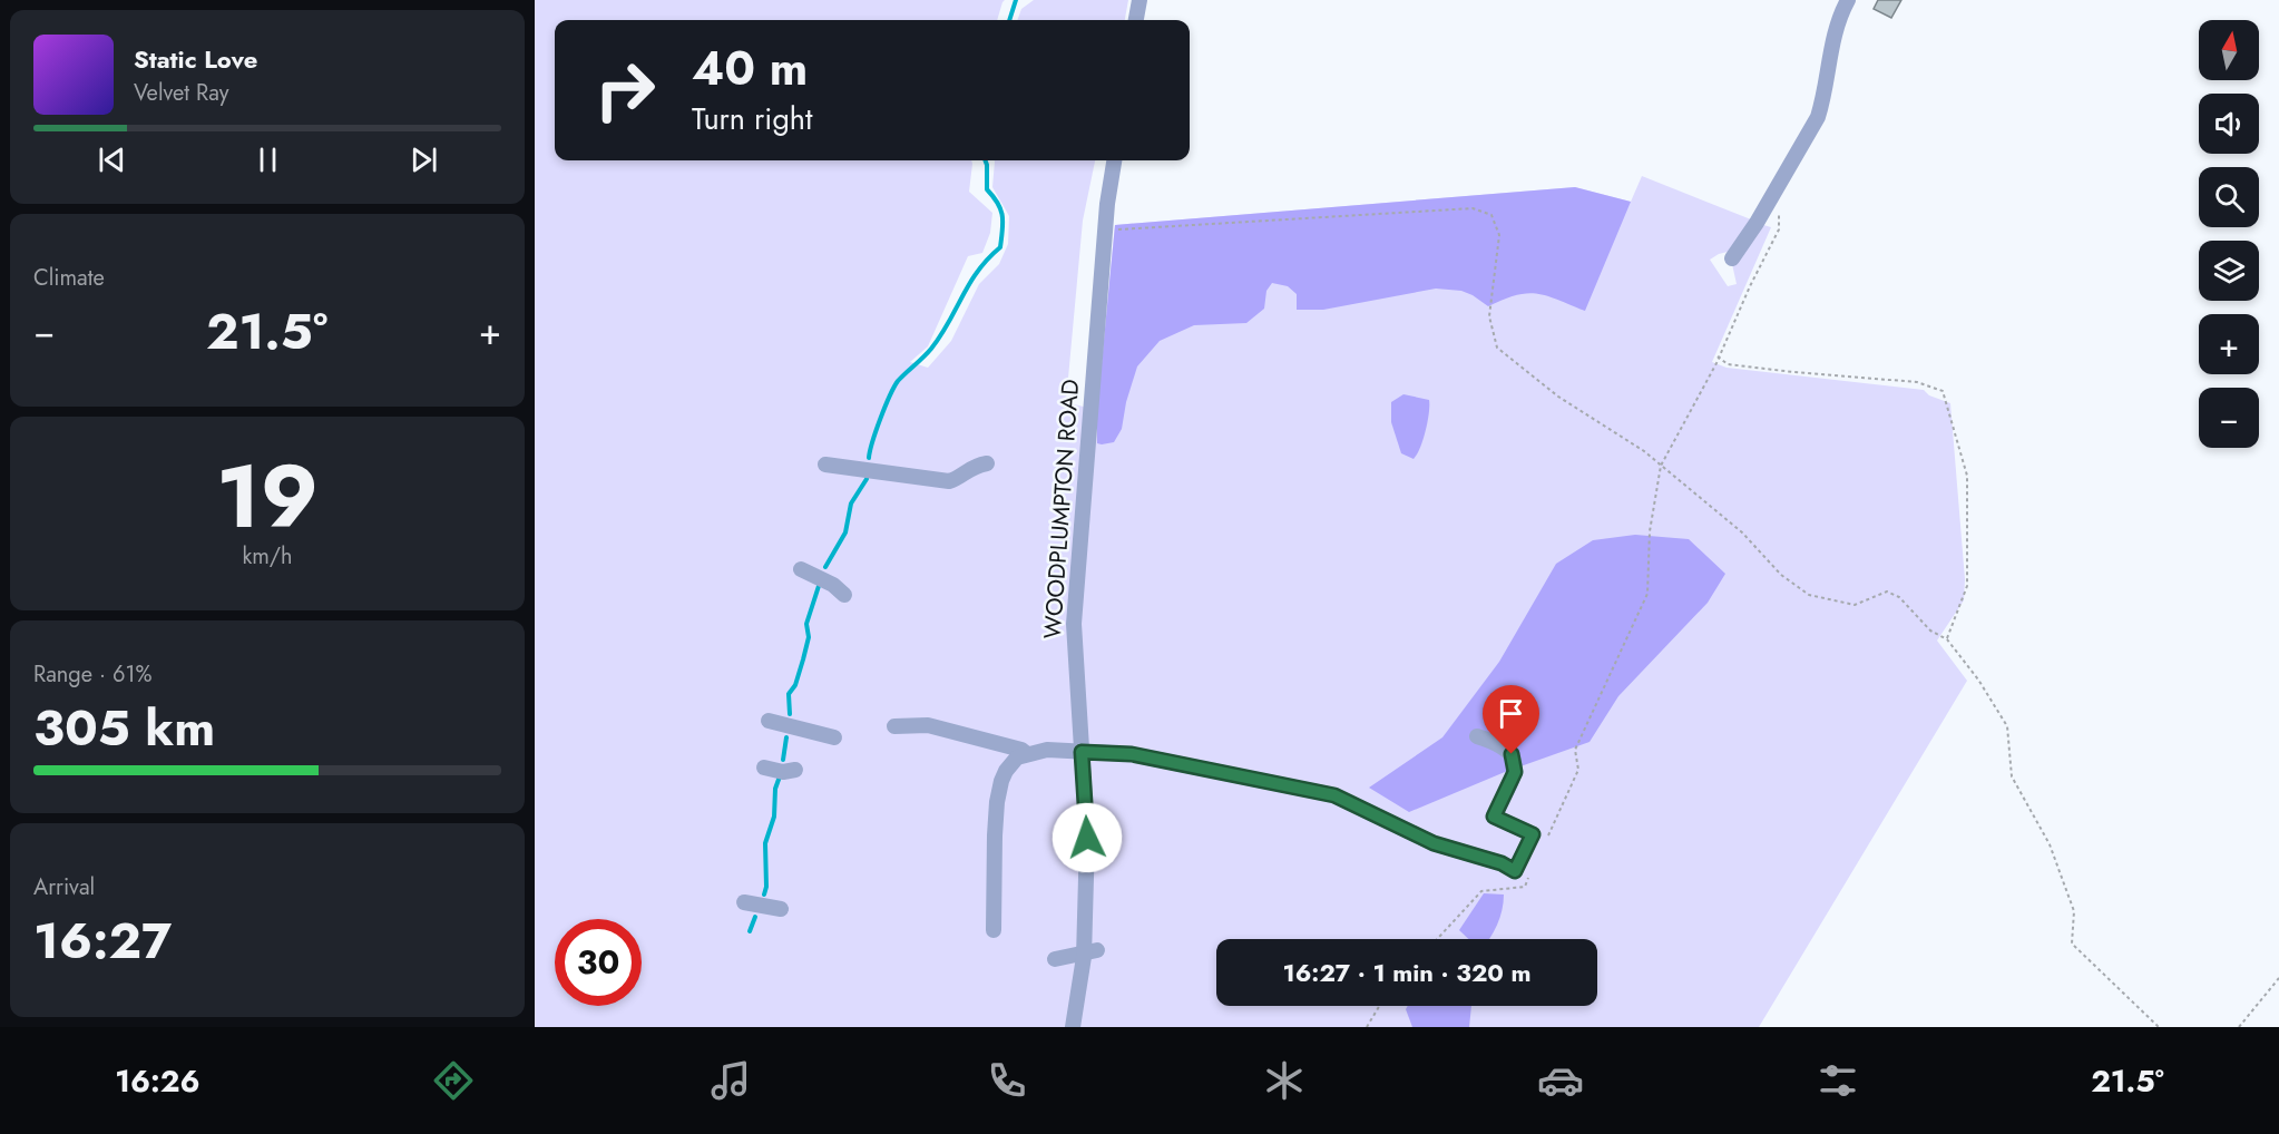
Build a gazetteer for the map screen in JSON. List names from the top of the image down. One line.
{"streets":{"street":["WOODPLUMPTON ROAD"]},"north":"top","page":{"map_buttons":["+","−"],"turn":["40 m","Turn right"],"song":["Static Love","Velvet Ray"],"tile":["Climate",["19","km/h"],["Range · 61%","305 km"],["Arrival","16:27"]],"heat":["−","21.5°","+"],"limit":"30","trip":"16:27 · 1 min · 320 m","tabs":["16:26","21.5°"]}}
